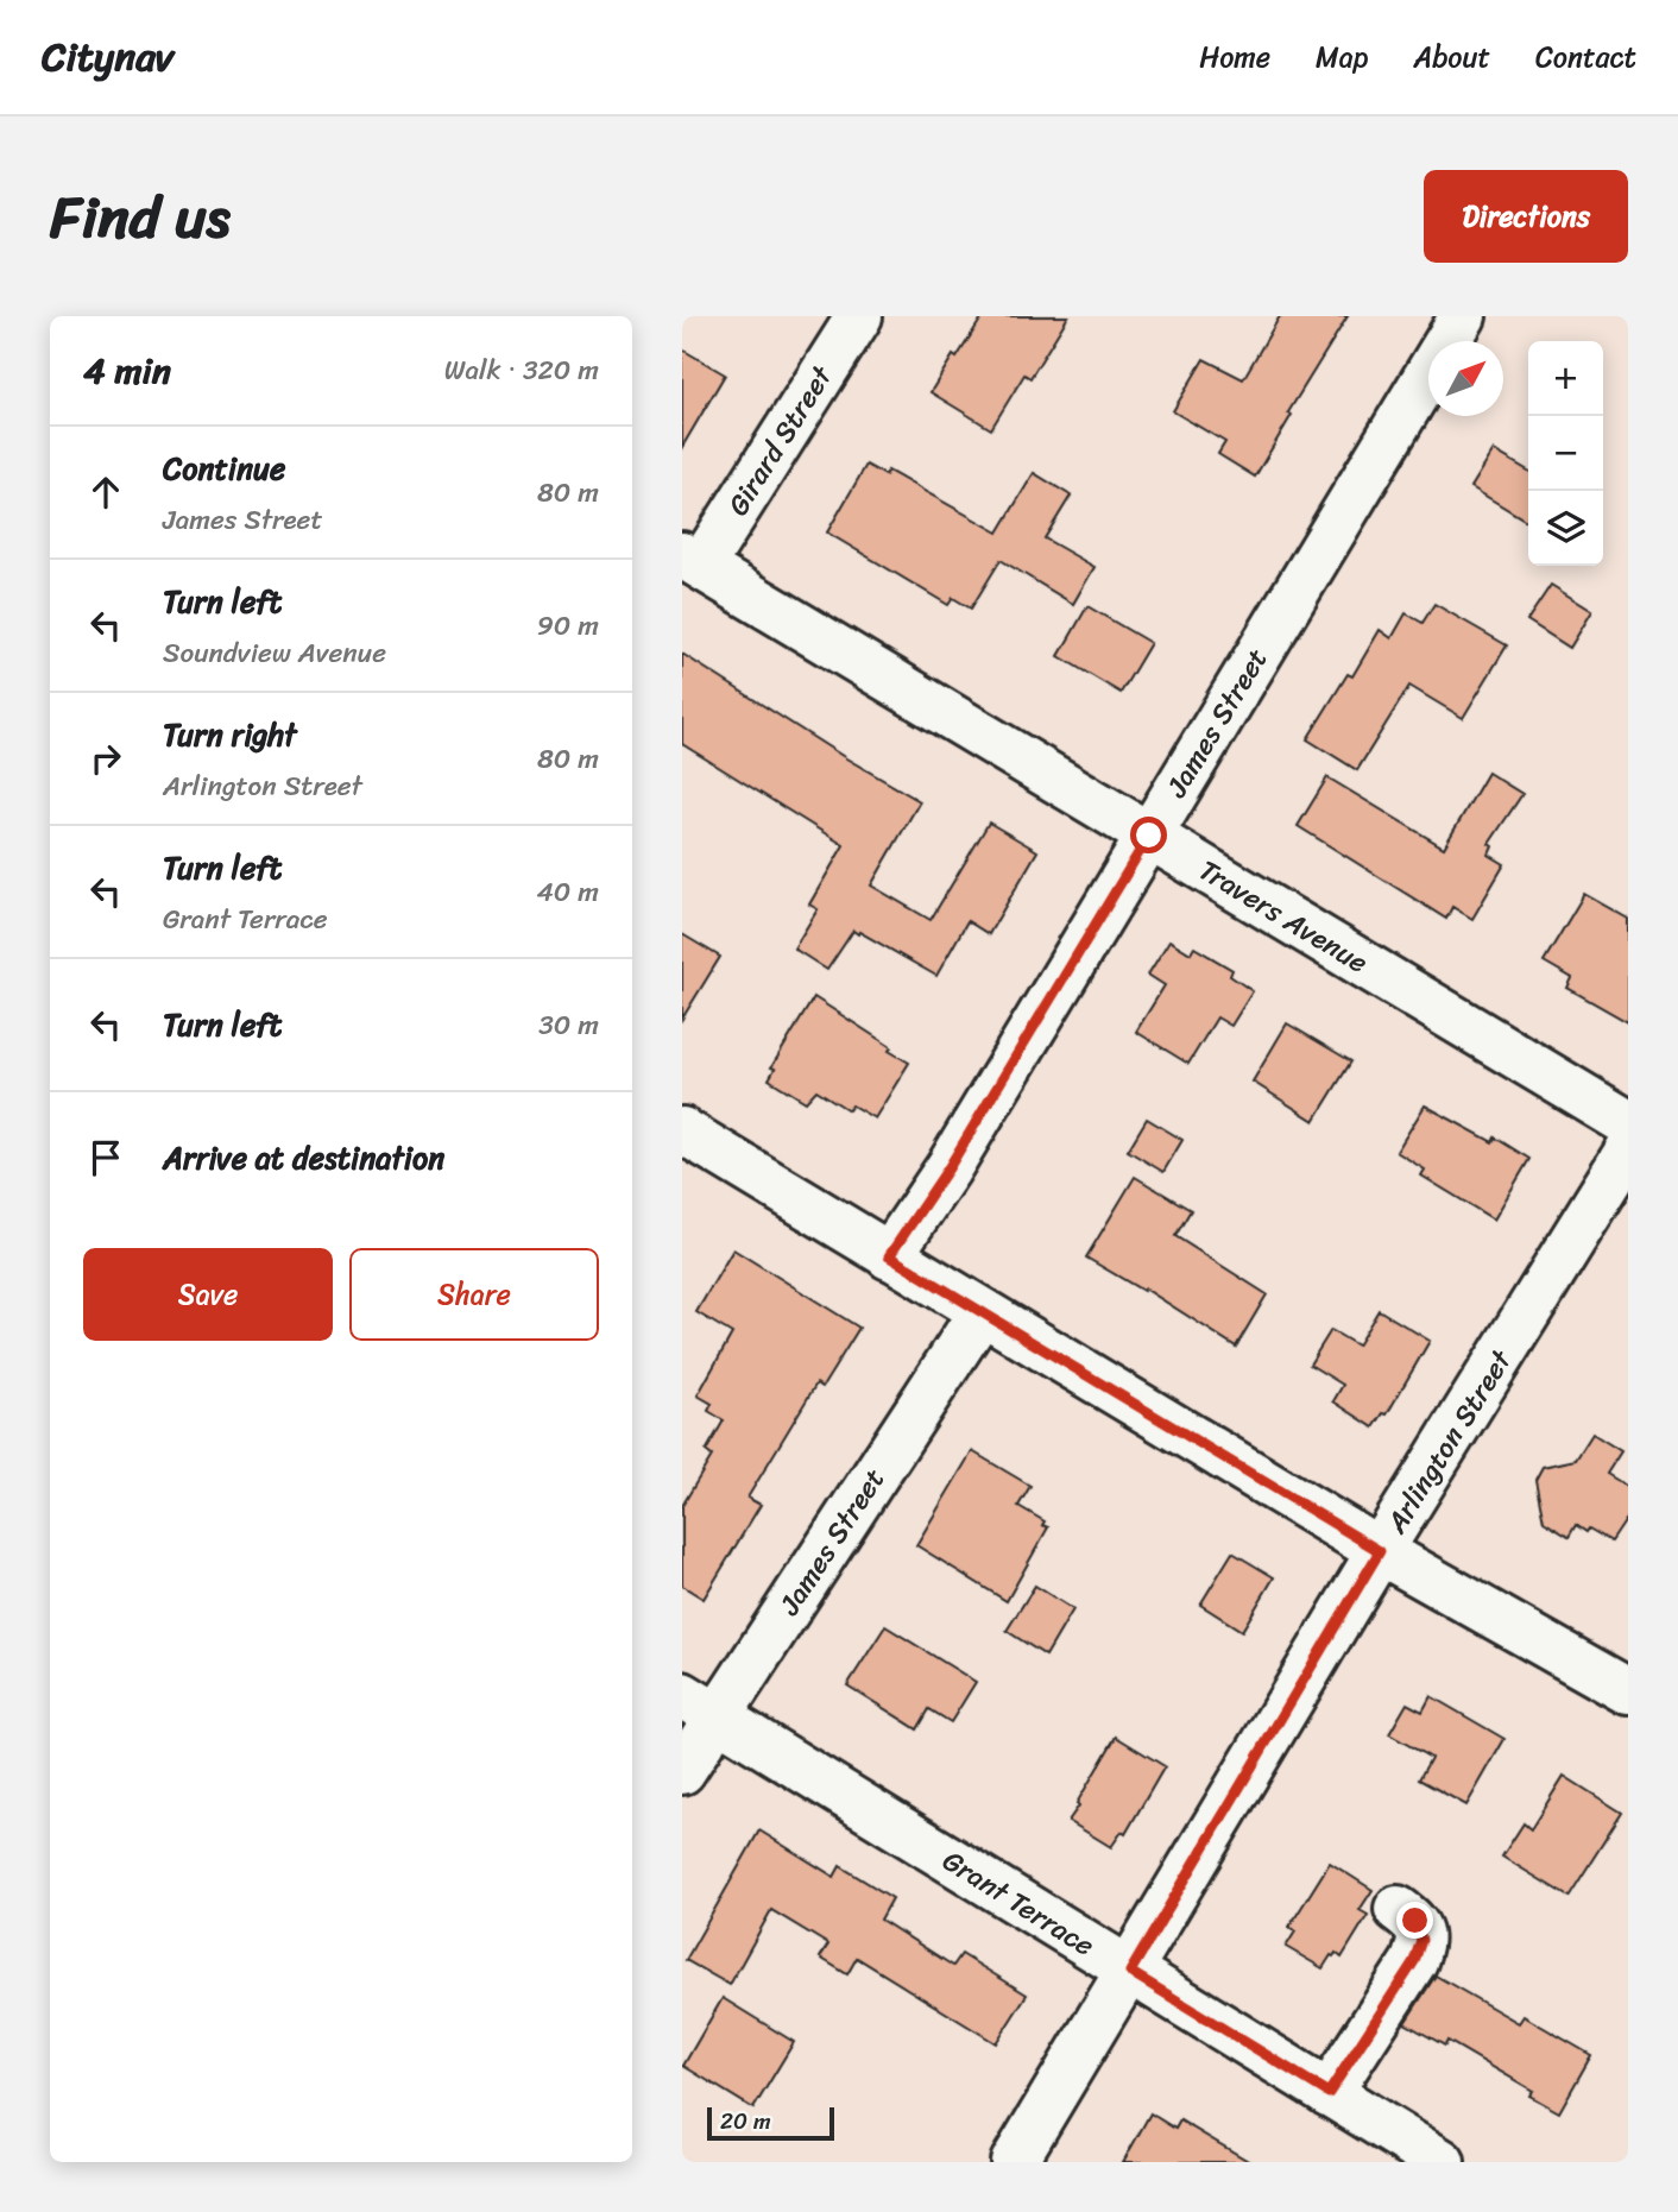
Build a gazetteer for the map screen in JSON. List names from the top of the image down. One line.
{"streets":{"street":["Girard Street","James Street","Travers Avenue","Arlington Street","Grant Terrace"]},"crossings":[["Girard Street","Travers Avenue"],["James Street","Travers Avenue"],["James Street","Grant Terrace"],["Arlington Street","Grant Terrace"]],"scale_bar":"20 m","north":"top right","page":{"header":"Citynav","nav":["Home","Map","About","Contact"],"title":"Find us","buttons":["Directions",["Save","Share"]],"heading":["4 min","Walk · 320 m"],"map_buttons":["+","−"],"list":[["Continue","James Street","80 m"],["Turn left","Soundview Avenue","90 m"],["Turn right","Arlington Street","80 m"],["Turn left","Grant Terrace","40 m"],["Turn left","30 m"],"Arrive at destination"],"scale":"20 m"}}
